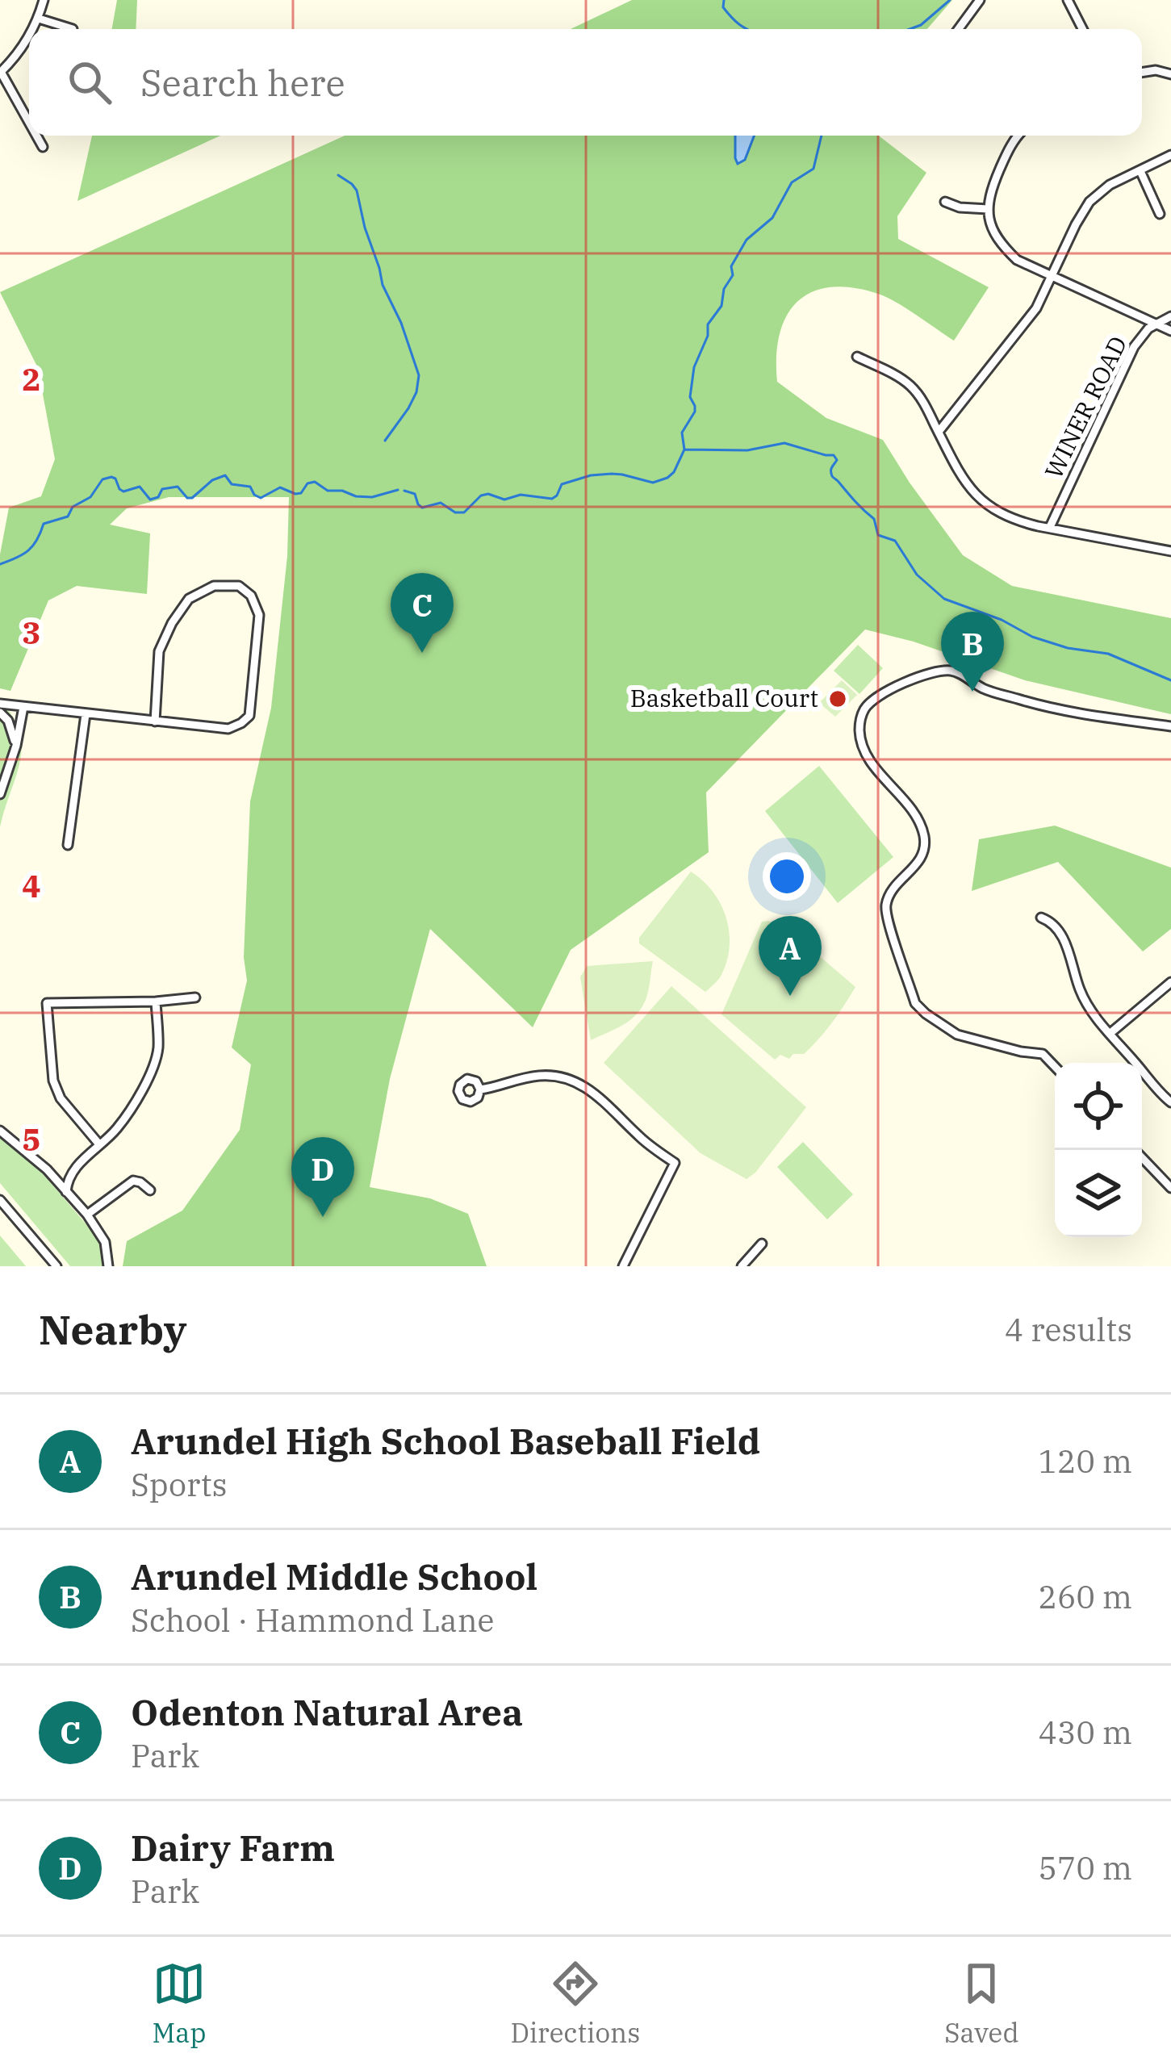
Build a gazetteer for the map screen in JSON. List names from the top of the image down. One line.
{"streets":{"street":["WINER ROAD"]},"places":["Basketball Court"],"page":{"search":"Search here","pins":["C","B","A","D"],"heading":["Nearby","4 results"],"list":[{"mark":"A","name":"Arundel High School Baseball Field","note":"Sports","value":"120 m"},{"mark":"B","name":"Arundel Middle School","note":"School · Hammond Lane","value":"260 m"},{"mark":"C","name":"Odenton Natural Area","note":"Park","value":"430 m"},{"mark":"D","name":"Dairy Farm","note":"Park","value":"570 m"}],"nav":["Map","Directions","Saved"]},"grid":{"rows":["2","3","4","5"]}}
